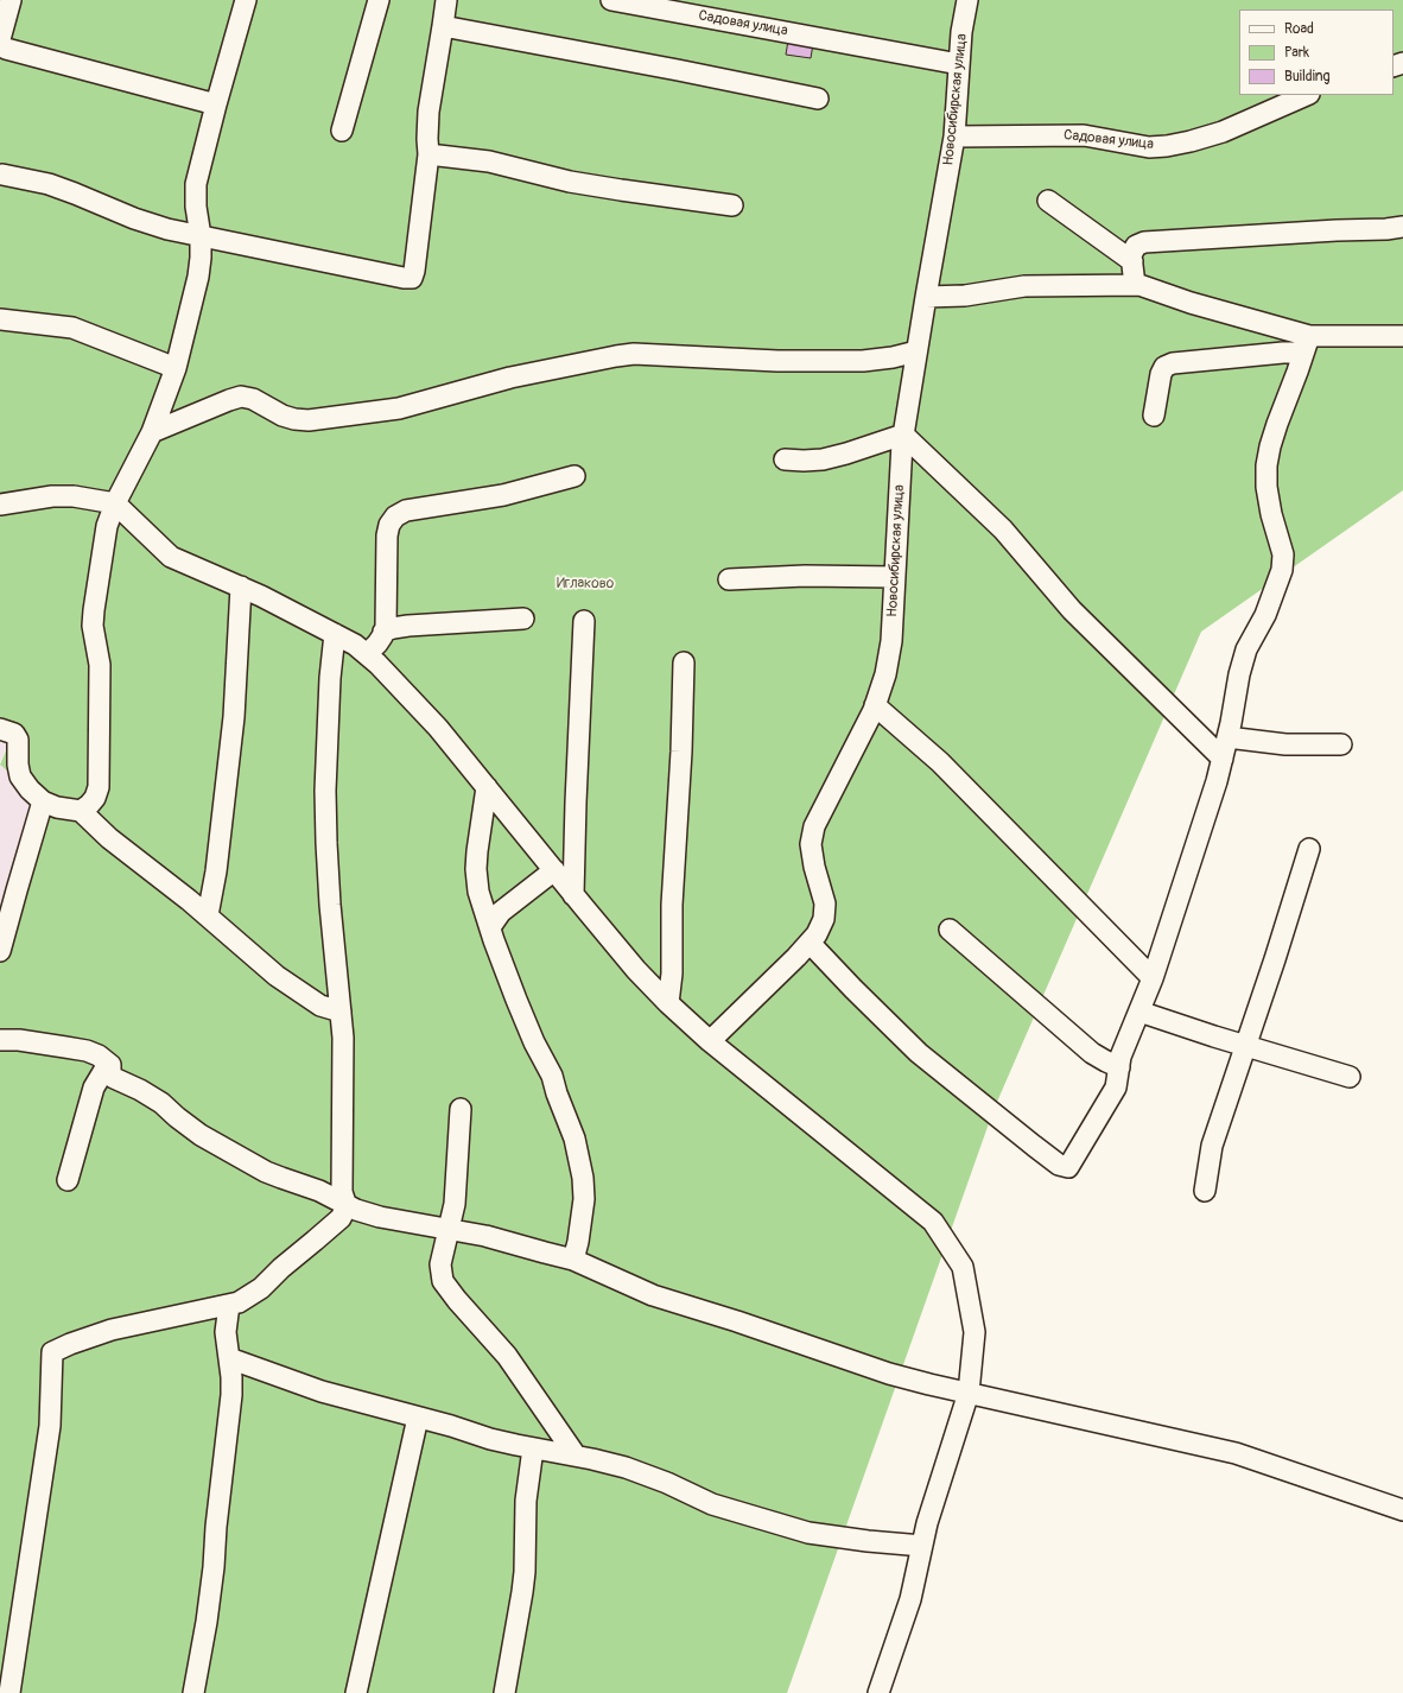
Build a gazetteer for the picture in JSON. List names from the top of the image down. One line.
{"streets":{"street":["Садовая улица","Новосибирская улица"]},"crossings":[["Садовая улица","Новосибирская улица"]],"parks":["Иглаково"],"legend":["Road","Park","Building"]}
